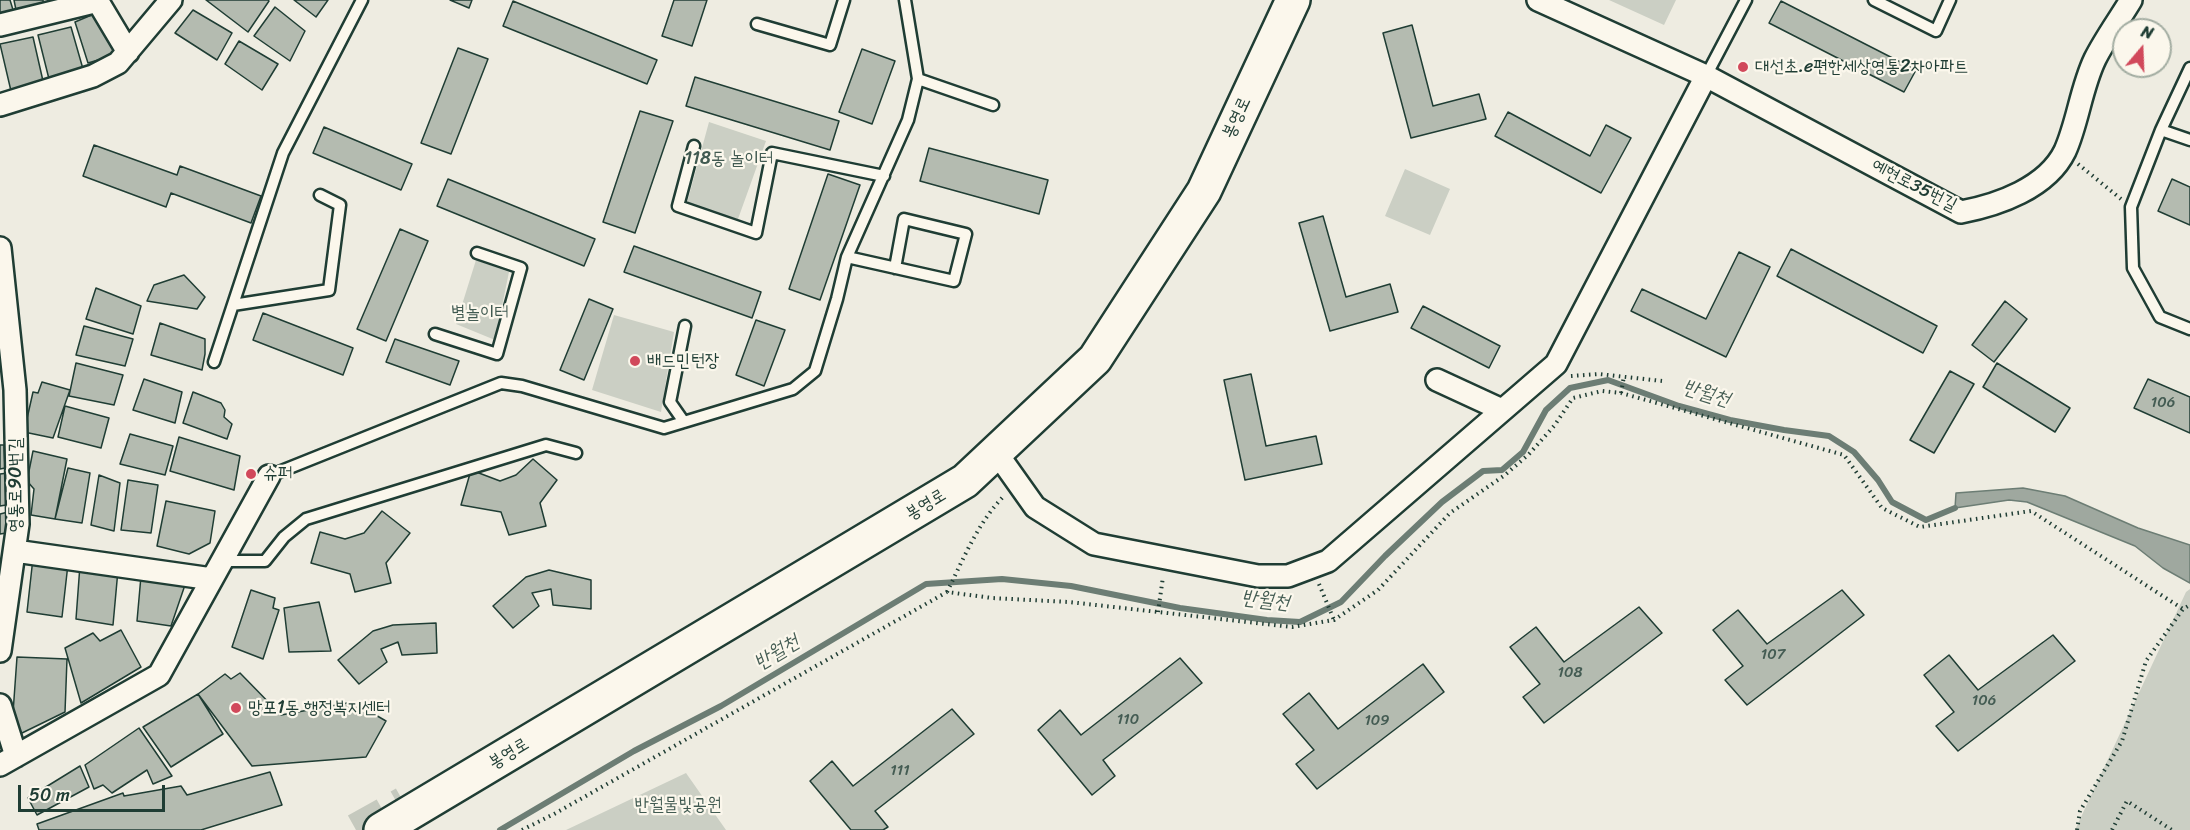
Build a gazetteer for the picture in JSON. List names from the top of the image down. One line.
{"streets":{"highway":["봉영로"],"street":["예현로35번길","영통로90번길"]},"water":["반월천"],"parks":["118동 놀이터","별놀이터","반월물빛공원"],"places":["대선초.e편한세상영통2차아파트","배드민턴장","슈퍼","망포1동 행정복지센터"],"house_numbers":["106","107","108","106","110","109","111"],"scale_bar":"50 m","north":"top"}
